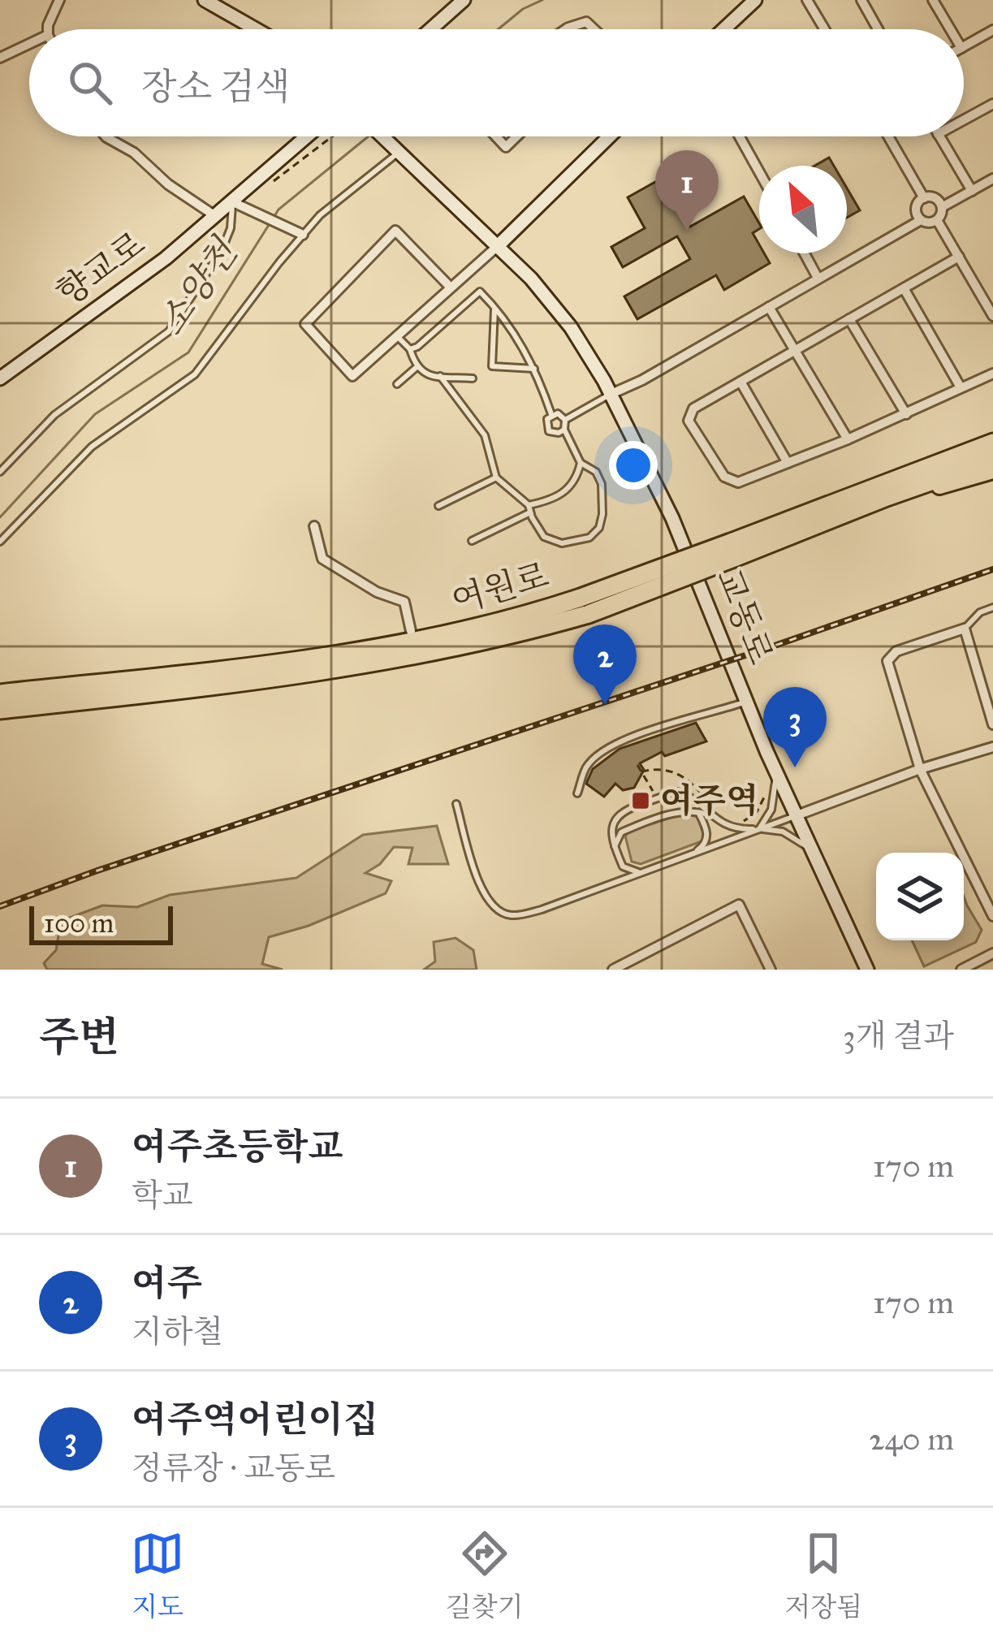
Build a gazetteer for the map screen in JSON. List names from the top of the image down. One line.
{"streets":{"highway":["여원로"],"street":["향교로","교동로"]},"water":["소양천"],"places":{"transit":["여주역"]},"scale_bar":"100 m","north":"top left","page":{"search":"장소 검색","pins":["1","2","3"],"scale":"100 m","heading":["주변","3개 결과"],"list":[{"mark":"1","name":"여주초등학교","note":"학교","value":"170 m"},{"mark":"2","name":"여주","note":"지하철","value":"170 m"},{"mark":"3","name":"여주역어린이집","note":"정류장 · 교동로","value":"240 m"}],"nav":["지도","길찾기","저장됨"]}}
